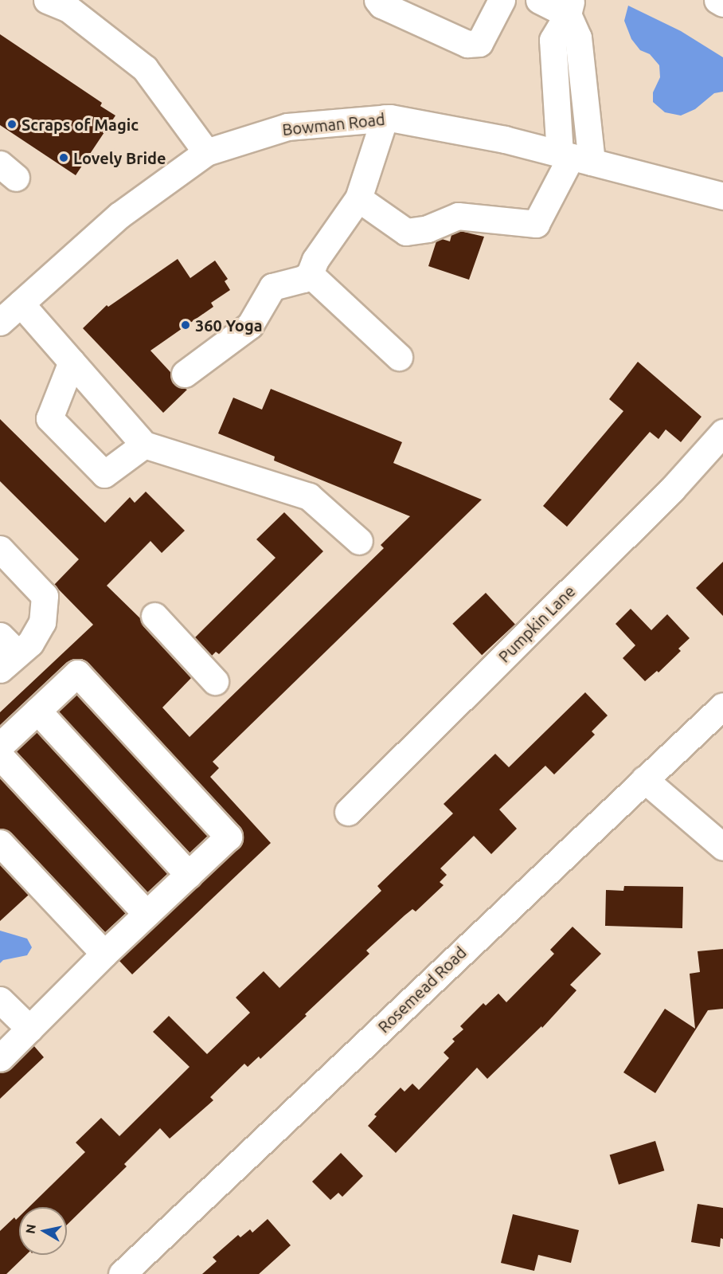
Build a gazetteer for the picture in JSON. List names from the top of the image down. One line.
{"streets":{"street":["Bowman Road","Pumpkin Lane","Rosemead Road"]},"places":["Scraps of Magic","Lovely Bride","360 Yoga"],"north":"left"}
